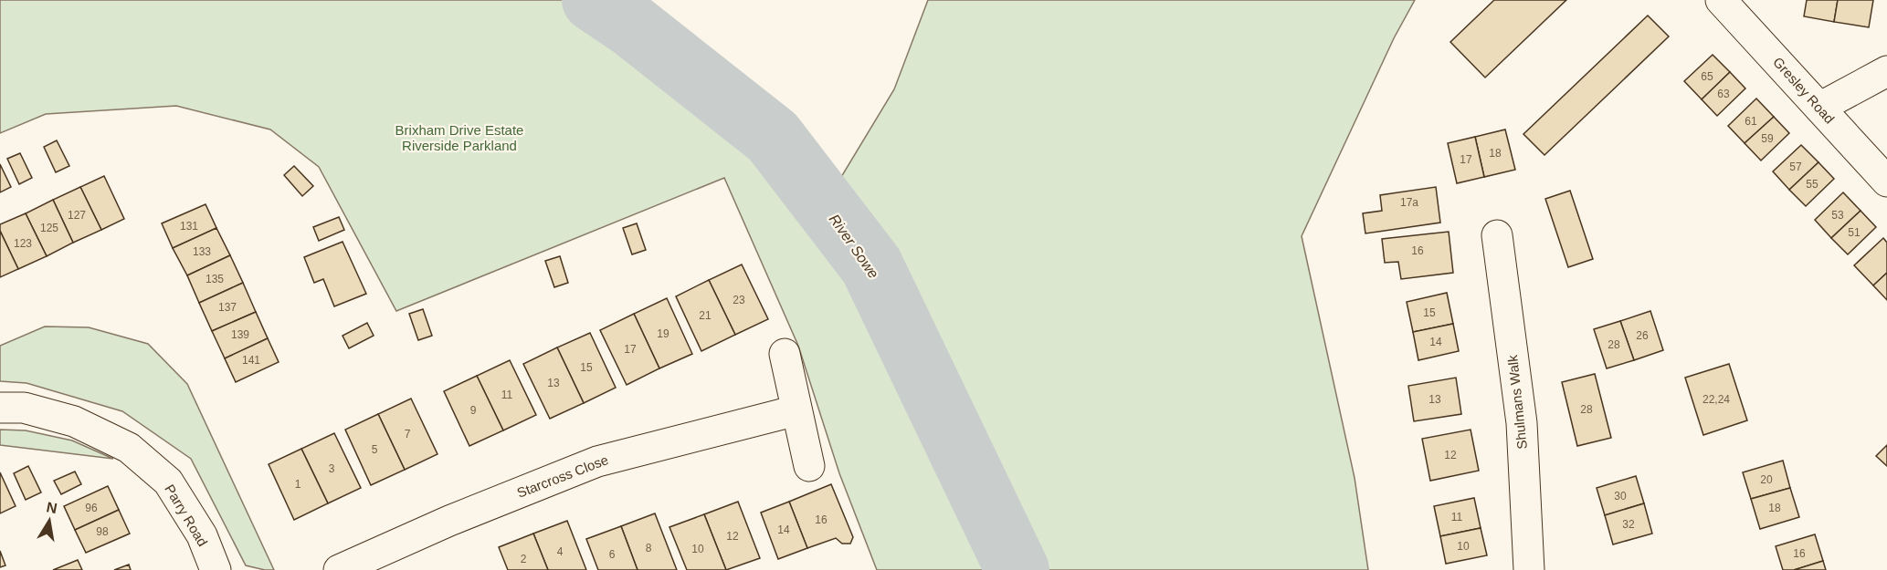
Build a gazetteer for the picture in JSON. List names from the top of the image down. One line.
{"streets":{"street":["Gresley Road","Shulmans Walk","Starcross Close","Parry Road"]},"water":["River Sowe"],"parks":["Brixham Drive Estate Riverside Parkland"],"house_numbers":["65","63","61","59","18","17","57","55","17a","127","53","131","125","51","123","16","133","135","23","137","15","21","19","139","26","14","28","17","141","15","13","11","13","22,24","28","9","7","5","12","3","20","1","30","96","18","11","16","32","14","98","12","10","8","10","4","16","6","2"],"north":"top"}
